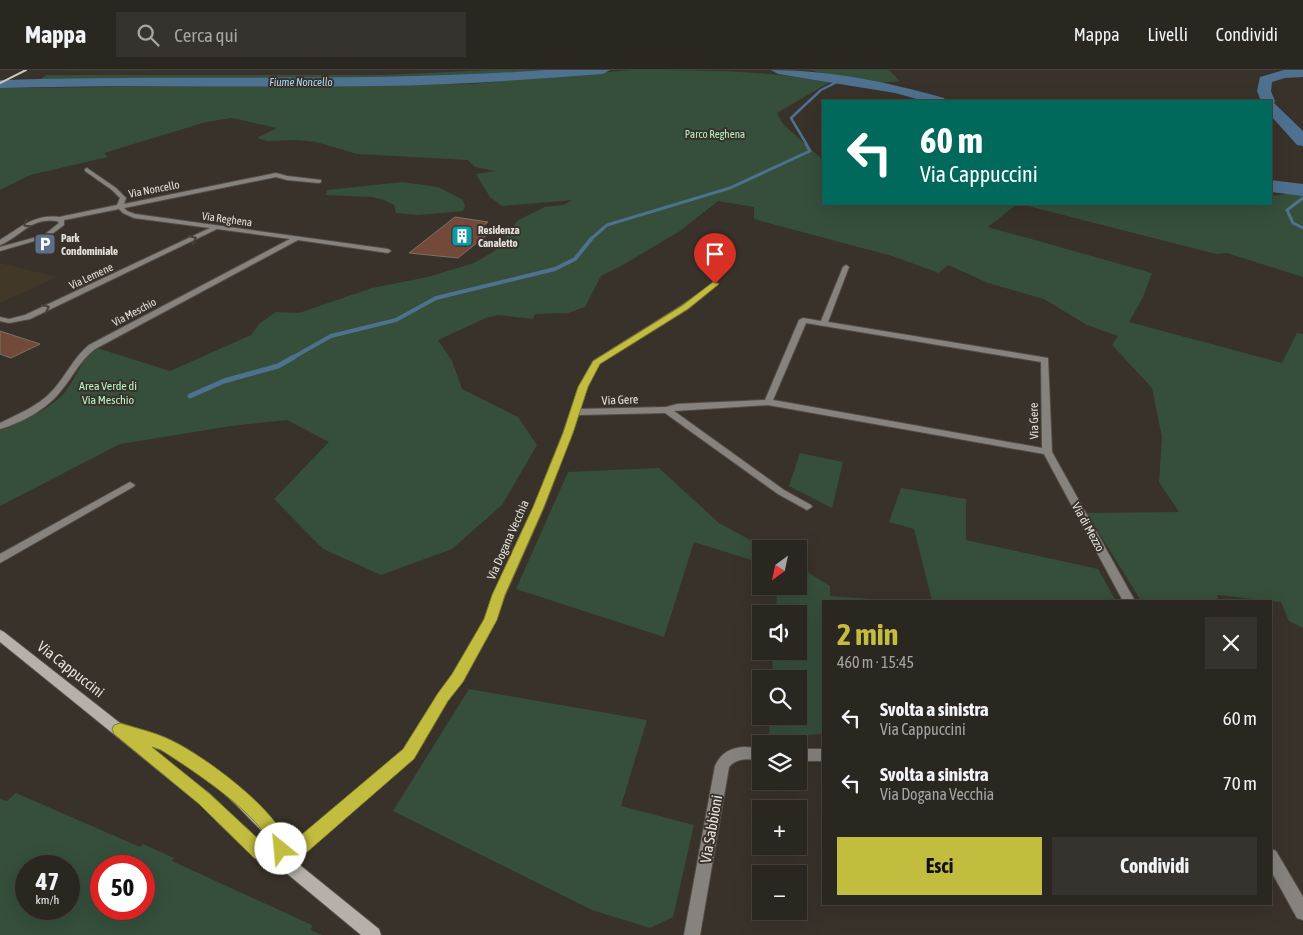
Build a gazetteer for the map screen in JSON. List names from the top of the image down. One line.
{"streets":{"main road":["Via Cappuccini"],"street":["Via Noncello","Via Reghena","Via Lemene","Via Meschio","Via Gere","Via di Mezzo","Via Dogana Vecchia","Via Sabbioni"]},"crossings":[["Via Noncello","Via Reghena"],["Via Reghena","Via Lemene"],["Via Reghena","Via Meschio"],["Via Gere","Via di Mezzo"],["Via Gere","Via Dogana Vecchia"],["Via Dogana Vecchia","Via Cappuccini"]],"one_way":["Via Lemene"],"water":["Fiume Noncello"],"parks":["Parco Reghena","Area Verde di Via Meschio"],"places":{"building":["Residenza Canaletto"],"parking":["Park Condominiale"]},"north":"bottom left","page":{"header":"Mappa","search":"Cerca qui","nav":["Mappa","Livelli","Condividi"],"turn":["60 m","Via Cappuccini"],"map_buttons":["+","−"],"heading":["2 min","460 m · 15:45"],"list":[{"name":"Svolta a sinistra","note":"Via Cappuccini","value":"60 m"},{"name":"Svolta a sinistra","note":"Via Dogana Vecchia","value":"70 m"}],"buttons":["Esci","Condividi"],"speed":"47 km/h","limit":"50"}}
